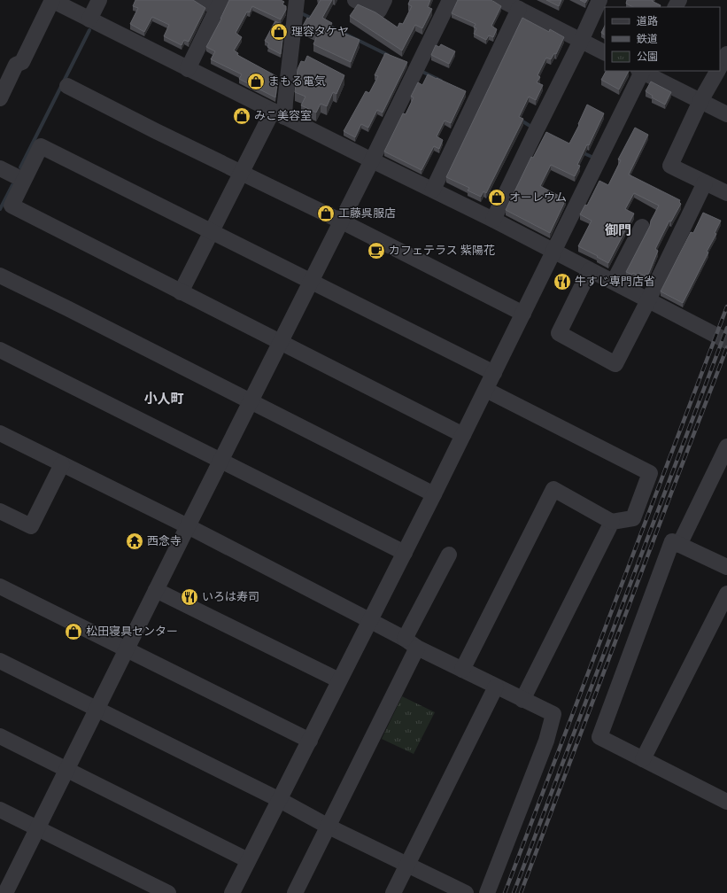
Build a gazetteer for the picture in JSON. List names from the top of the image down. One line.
{"districts":["御門","小人町"],"places":{"shop":["理容タケヤ","まもる電気","みこ美容室","オーレウム","工藤呉服店","松田寝具センター"],"cafe":["カフェテラス 紫陽花"],"restaurant":["牛すじ専門店省","いろは寿司"],"temple":["西念寺"]},"legend":["道路","鉄道","公園"]}
